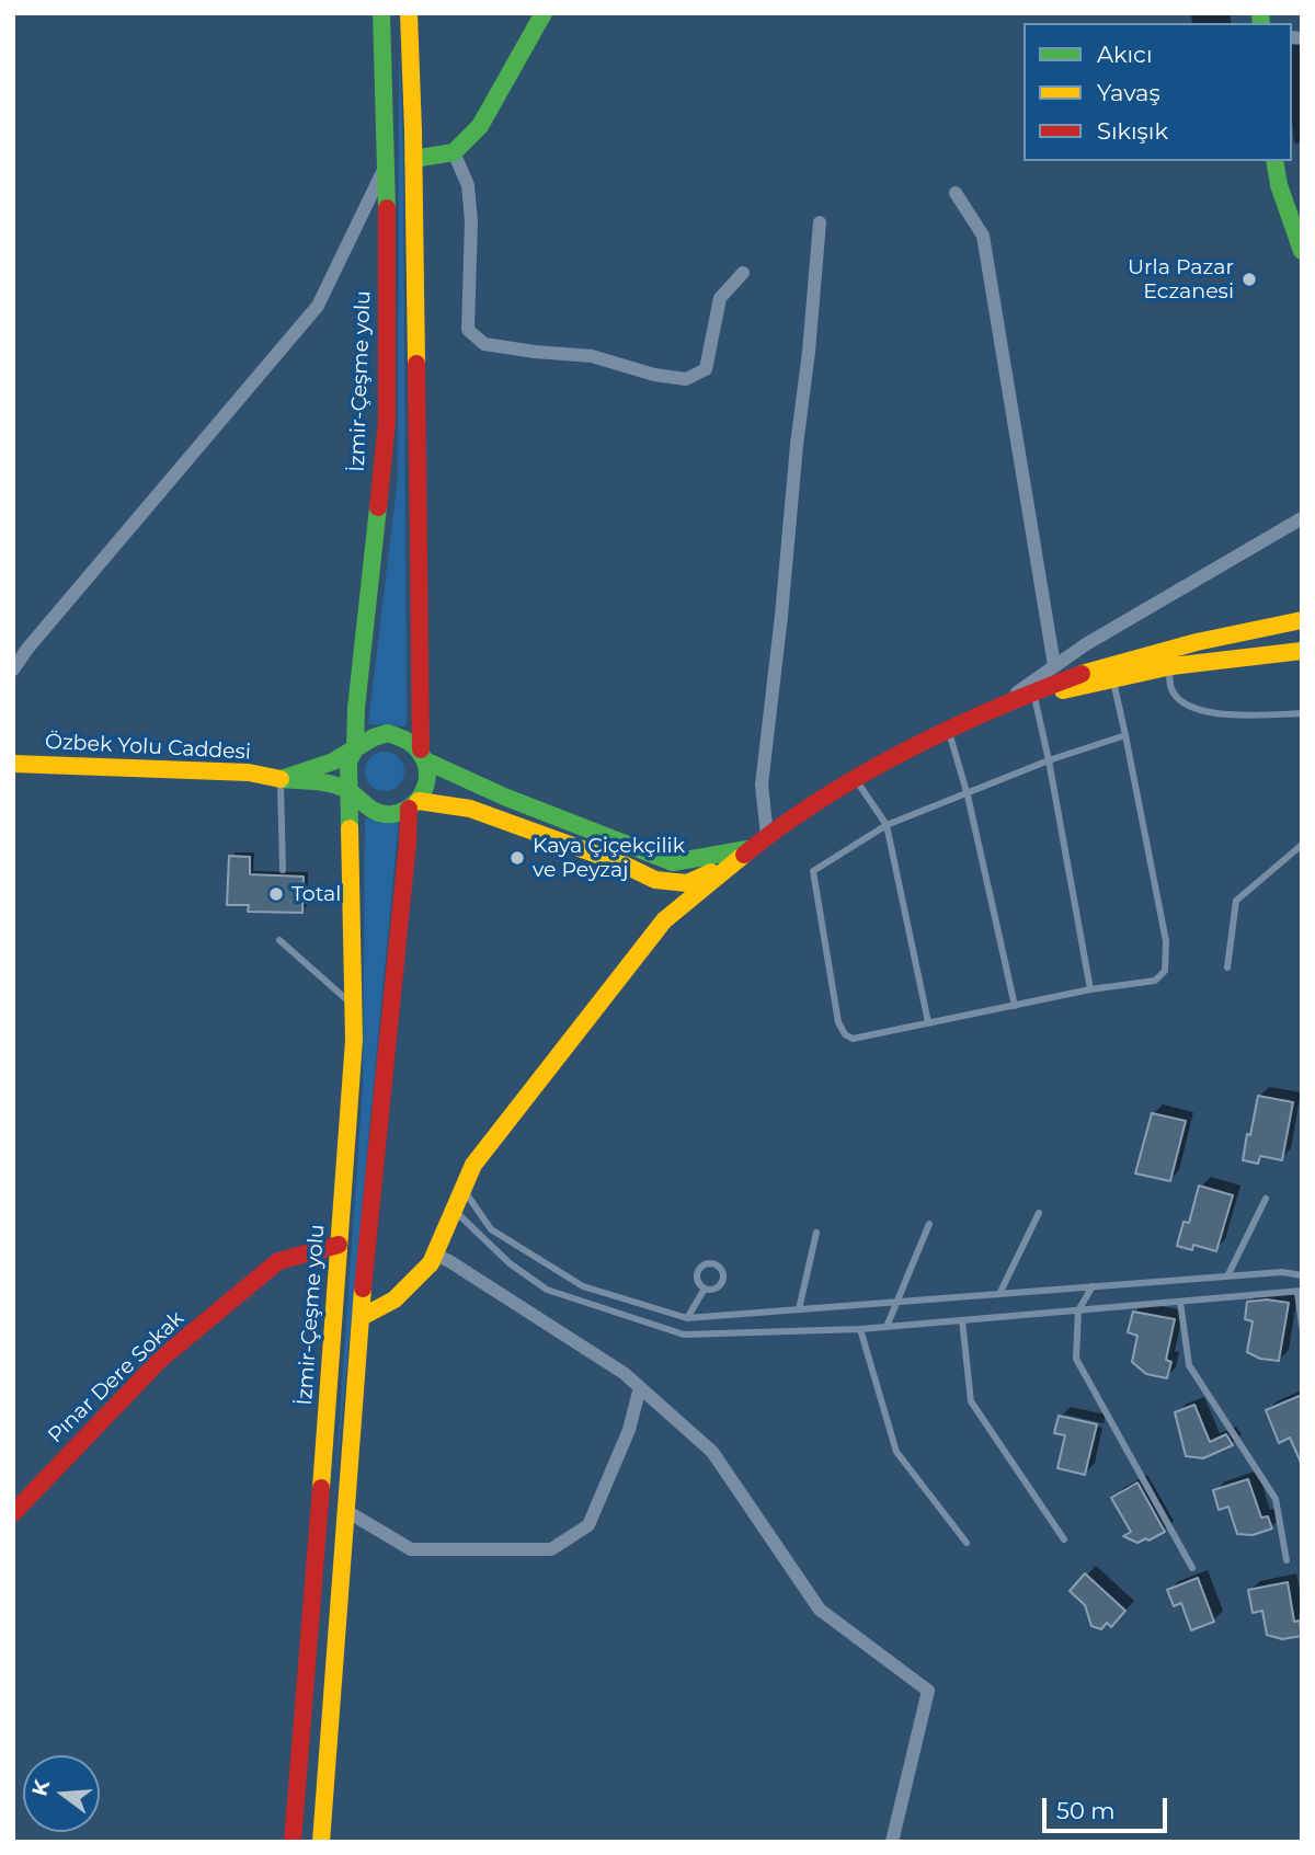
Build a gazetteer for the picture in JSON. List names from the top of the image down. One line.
{"streets":{"main road":["İzmir-Çeşme yolu","Özbek Yolu Caddesi","Pınar Dere Sokak"]},"crossings":[["İzmir-Çeşme yolu","Özbek Yolu Caddesi"],["İzmir-Çeşme yolu","Pınar Dere Sokak"]],"places":["Urla Pazar Eczanesi","Kaya Çiçekçilik ve Peyzaj","Total"],"legend":["Akıcı","Yavaş","Sıkışık"],"scale_bar":"50 m","north":"left"}
